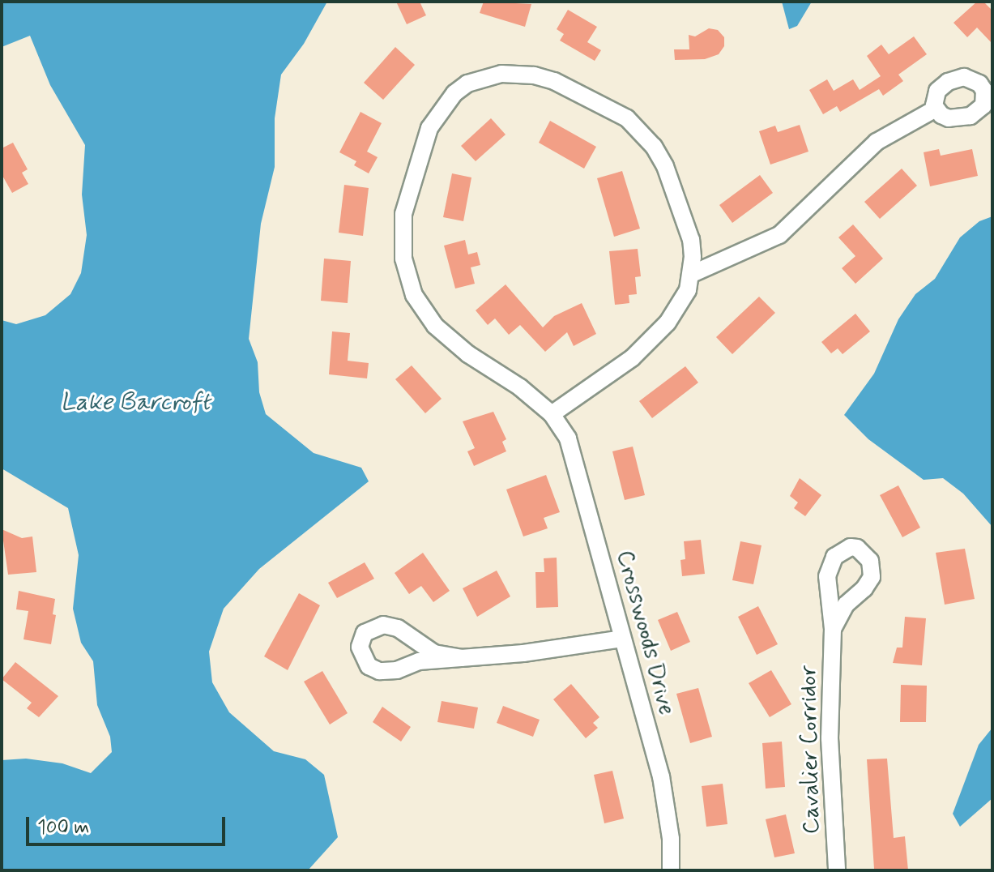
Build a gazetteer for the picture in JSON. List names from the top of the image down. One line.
{"streets":{"street":["Crosswoods Drive","Cavalier Corridor"]},"water":["Lake Barcroft"],"scale_bar":"100 m"}
